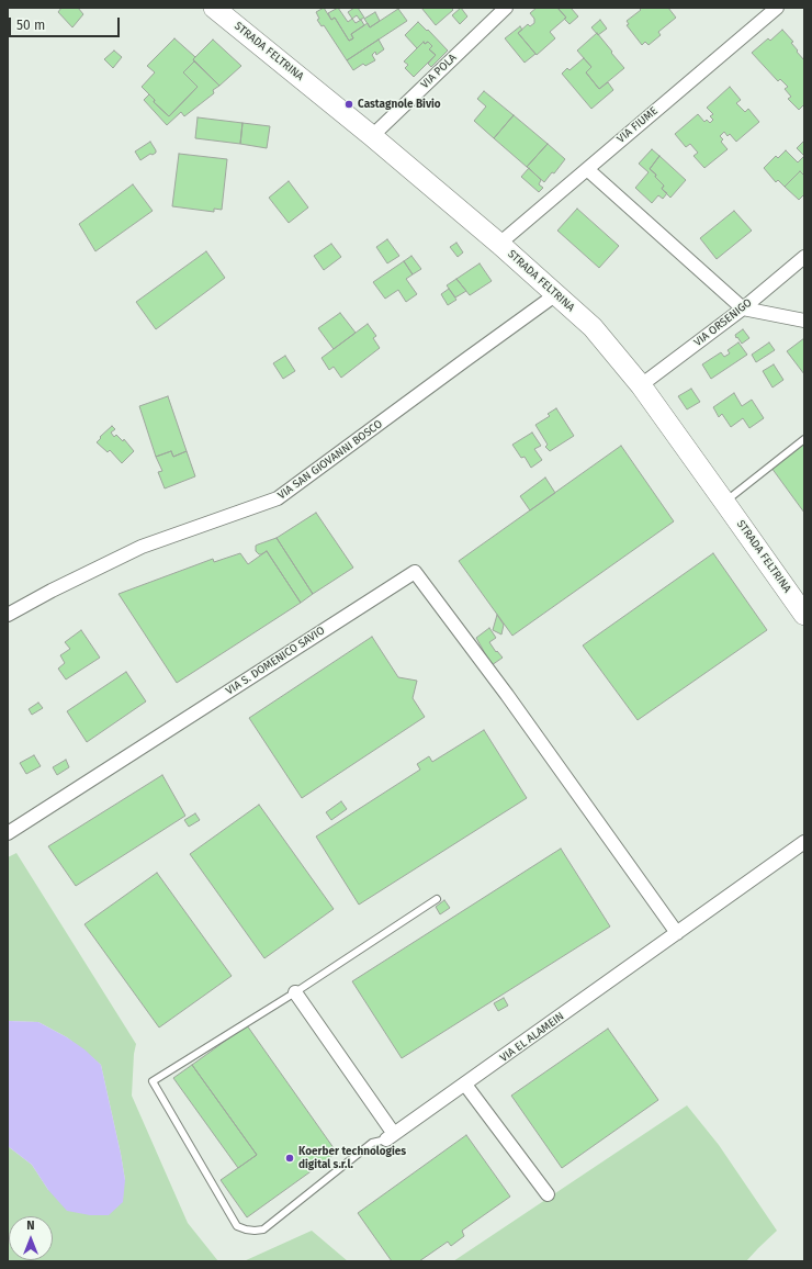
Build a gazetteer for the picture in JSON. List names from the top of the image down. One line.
{"streets":{"main road":["STRADA FELTRINA"],"street":["VIA POLA","VIA FIUME","VIA ORSENIGO","VIA SAN GIOVANNI BOSCO","VIA S. DOMENICO SAVIO","VIA EL ALAMEIN"]},"crossings":[["STRADA FELTRINA","VIA POLA"],["STRADA FELTRINA","VIA FIUME"],["STRADA FELTRINA","VIA ORSENIGO"],["STRADA FELTRINA","VIA SAN GIOVANNI BOSCO"],["VIA S. DOMENICO SAVIO","VIA EL ALAMEIN"]],"places":["Castagnole Bivio","Koerber technologies digital s.r.l."],"scale_bar":"50 m","north":"top"}
